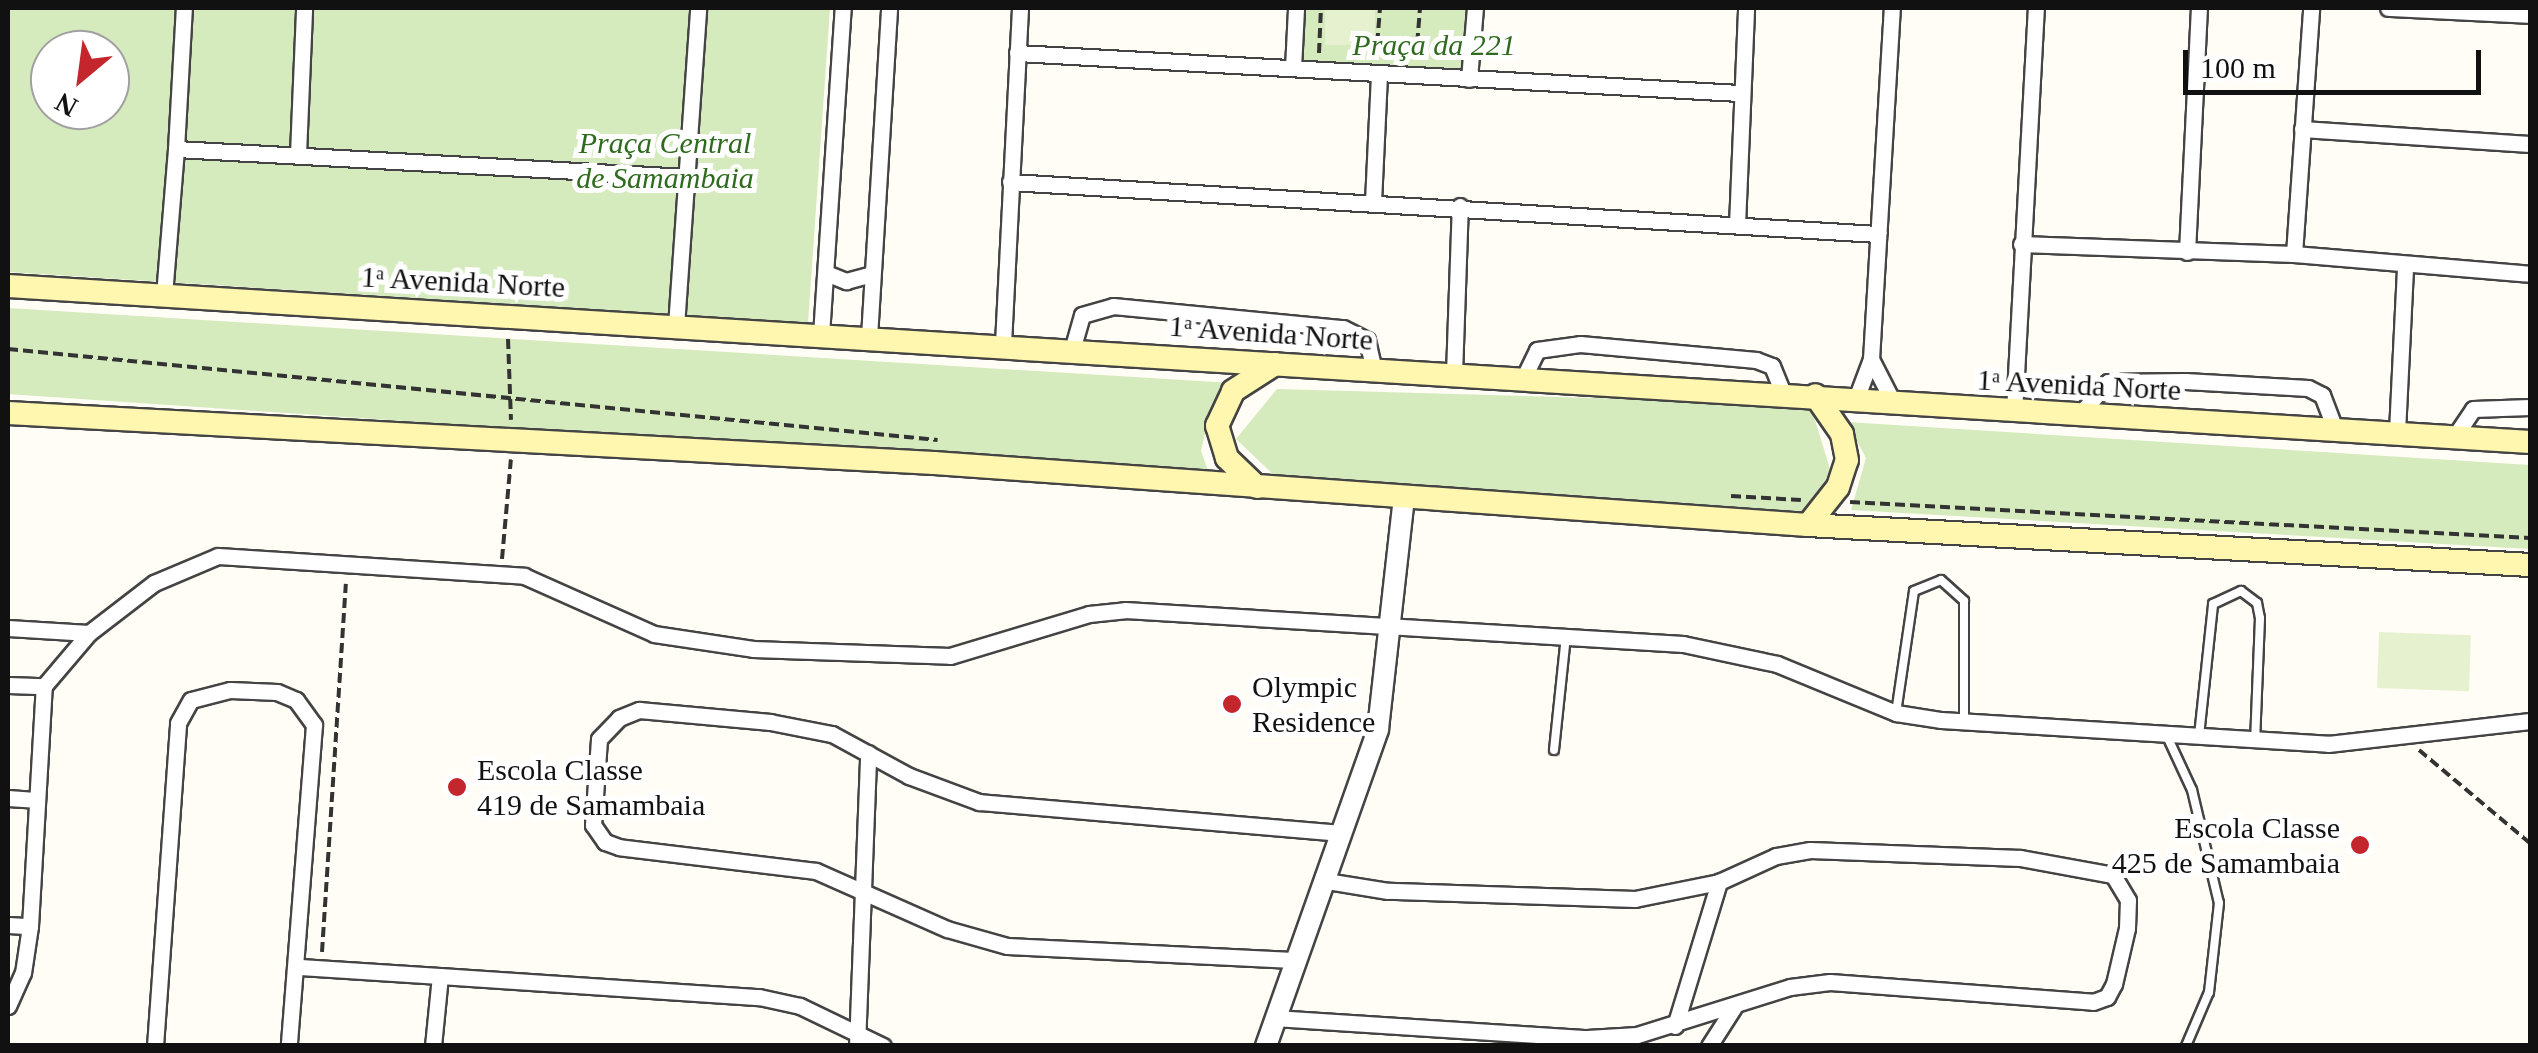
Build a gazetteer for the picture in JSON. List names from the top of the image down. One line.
{"streets":{"main road":["1ᵃ Avenida Norte"]},"parks":["Praça da 221","Praça Central de Samambaia"],"places":["Olympic Residence","Escola Classe 419 de Samambaia","Escola Classe 425 de Samambaia"],"scale_bar":"100 m","north":"bottom left"}
